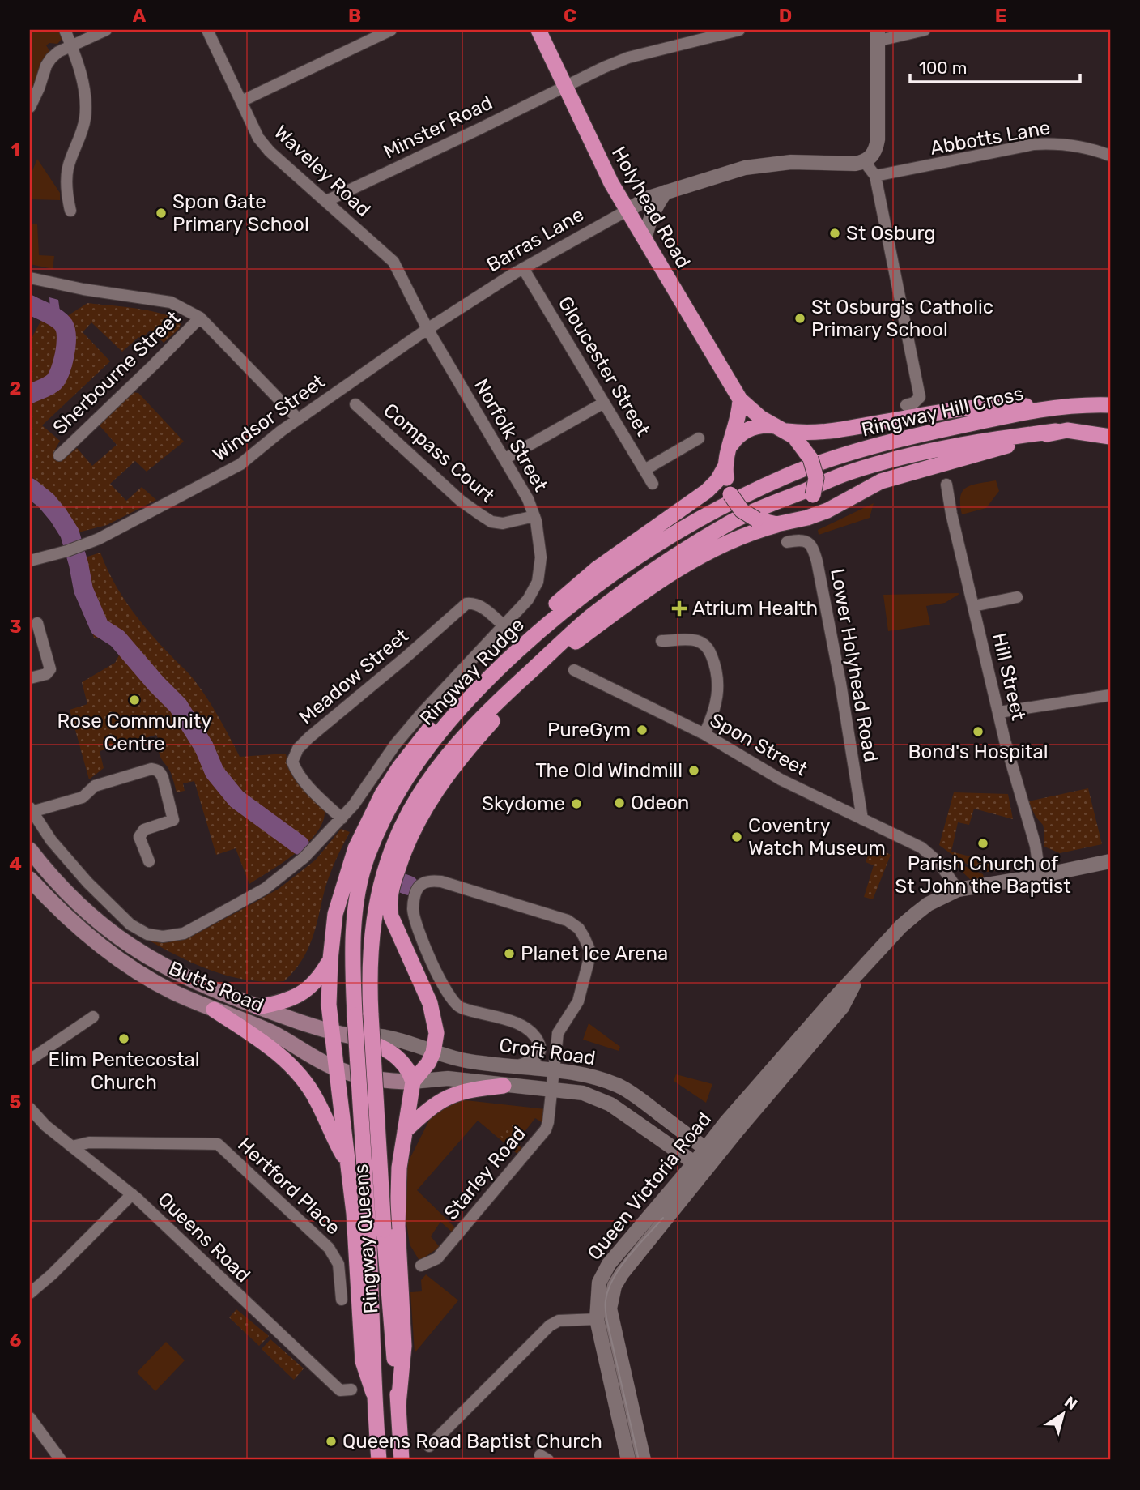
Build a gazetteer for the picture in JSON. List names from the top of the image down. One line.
{"streets":{"highway":["Holyhead Road","Ringway Hill Cross","Ringway Rudge","Ringway Queens"],"main road":["Butts Road"],"street":["Minster Road","Abbotts Lane","Waveley Road","Barras Lane","Gloucester Street","Sherbourne Street","Windsor Street","Norfolk Street","Compass Court","Lower Holyhead Road","Meadow Street","Hill Street","Spon Street","Croft Road","Starley Road","Hertford Place","Queen Victoria Road","Queens Road"]},"crossings":[["Minster Road","Waveley Road"],["Minster Road","Holyhead Road"],["Waveley Road","Barras Lane"],["Waveley Road","Windsor Street"],["Waveley Road","Norfolk Street"],["Holyhead Road","Barras Lane"],["Barras Lane","Gloucester Street"],["Barras Lane","Windsor Street"],["Barras Lane","Norfolk Street"],["Ringway Hill Cross","Ringway Rudge"],["Windsor Street","Norfolk Street"],["Norfolk Street","Compass Court"],["Norfolk Street","Meadow Street"],["Lower Holyhead Road","Spon Street"],["Ringway Rudge","Ringway Queens"],["Hill Street","Queen Victoria Road"],["Spon Street","Queen Victoria Road"],["Butts Road","Croft Road"],["Croft Road","Starley Road"],["Croft Road","Queen Victoria Road"],["Hertford Place","Queens Road"]],"places":{"other":["Spon Gate Primary School","St Osburg","St Osburg's Catholic Primary School","Rose Community Centre","PureGym","Bond's Hospital","The Old Windmill","Odeon","Skydome","Coventry Watch Museum","Parish Church of St John the Baptist","Planet Ice Arena","Elim Pentecostal Church","Queens Road Baptist Church"],"health":["Atrium Health"]},"scale_bar":"100 m","north":"top right","grid":{"columns":["A","B","C","D","E"],"rows":["1","2","3","4","5","6"]}}
